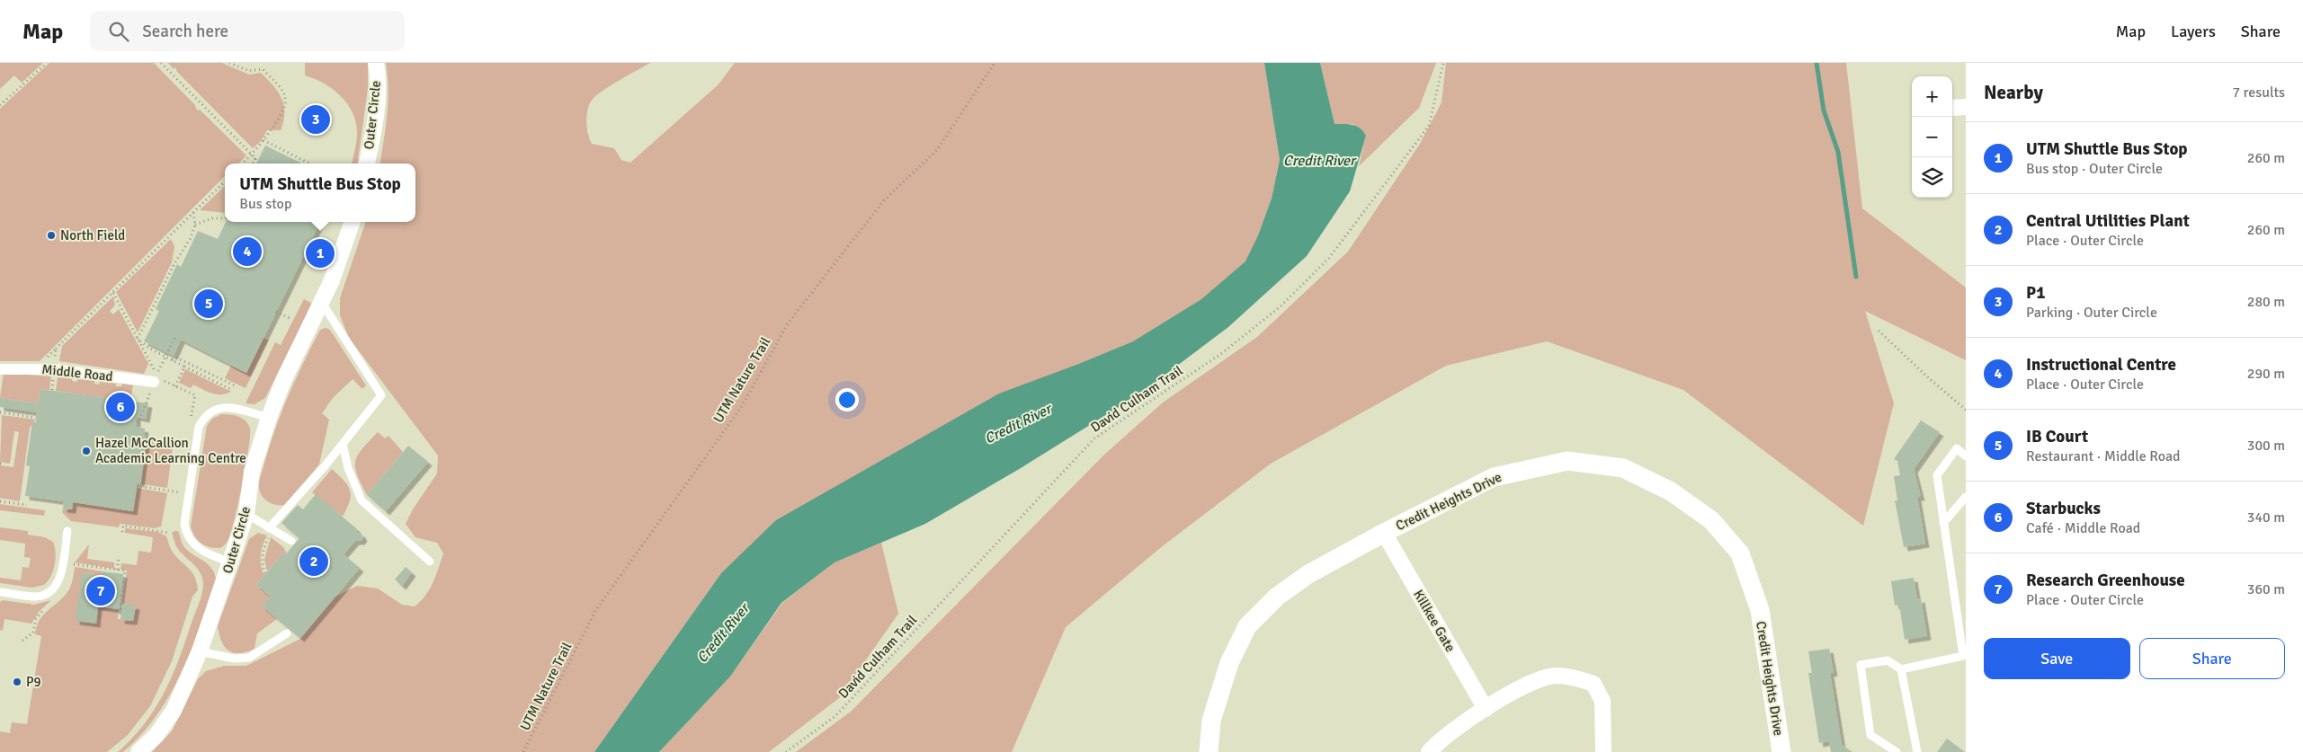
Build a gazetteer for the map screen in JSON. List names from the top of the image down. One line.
{"streets":{"street":["Outer Circle","Middle Road","Credit Heights Drive","Killkee Gate"],"path":["UTM Nature Trail","David Culham Trail"]},"crossings":[["Credit Heights Drive","Killkee Gate"]],"water":["Credit River"],"places":["North Field","Hazel McCallion Academic Learning Centre","P9"],"page":{"header":"Map","search":"Search here","nav":["Map","Layers","Share"],"heading":["Nearby","7 results"],"map_buttons":["+","−"],"pins":["3","4","1","5","6","2","7"],"list":[{"mark":"1","name":"UTM Shuttle Bus Stop","note":"Bus stop · Outer Circle","value":"260 m"},{"mark":"2","name":"Central Utilities Plant","note":"Place · Outer Circle","value":"260 m"},{"mark":"3","name":"P1","note":"Parking · Outer Circle","value":"280 m"},{"mark":"4","name":"Instructional Centre","note":"Place · Outer Circle","value":"290 m"},{"mark":"5","name":"IB Court","note":"Restaurant · Middle Road","value":"300 m"},{"mark":"6","name":"Starbucks","note":"Café · Middle Road","value":"340 m"},{"mark":"7","name":"Research Greenhouse","note":"Place · Outer Circle","value":"360 m"}],"popup":["UTM Shuttle Bus Stop","Bus stop"],"buttons":["Save","Share"]}}
